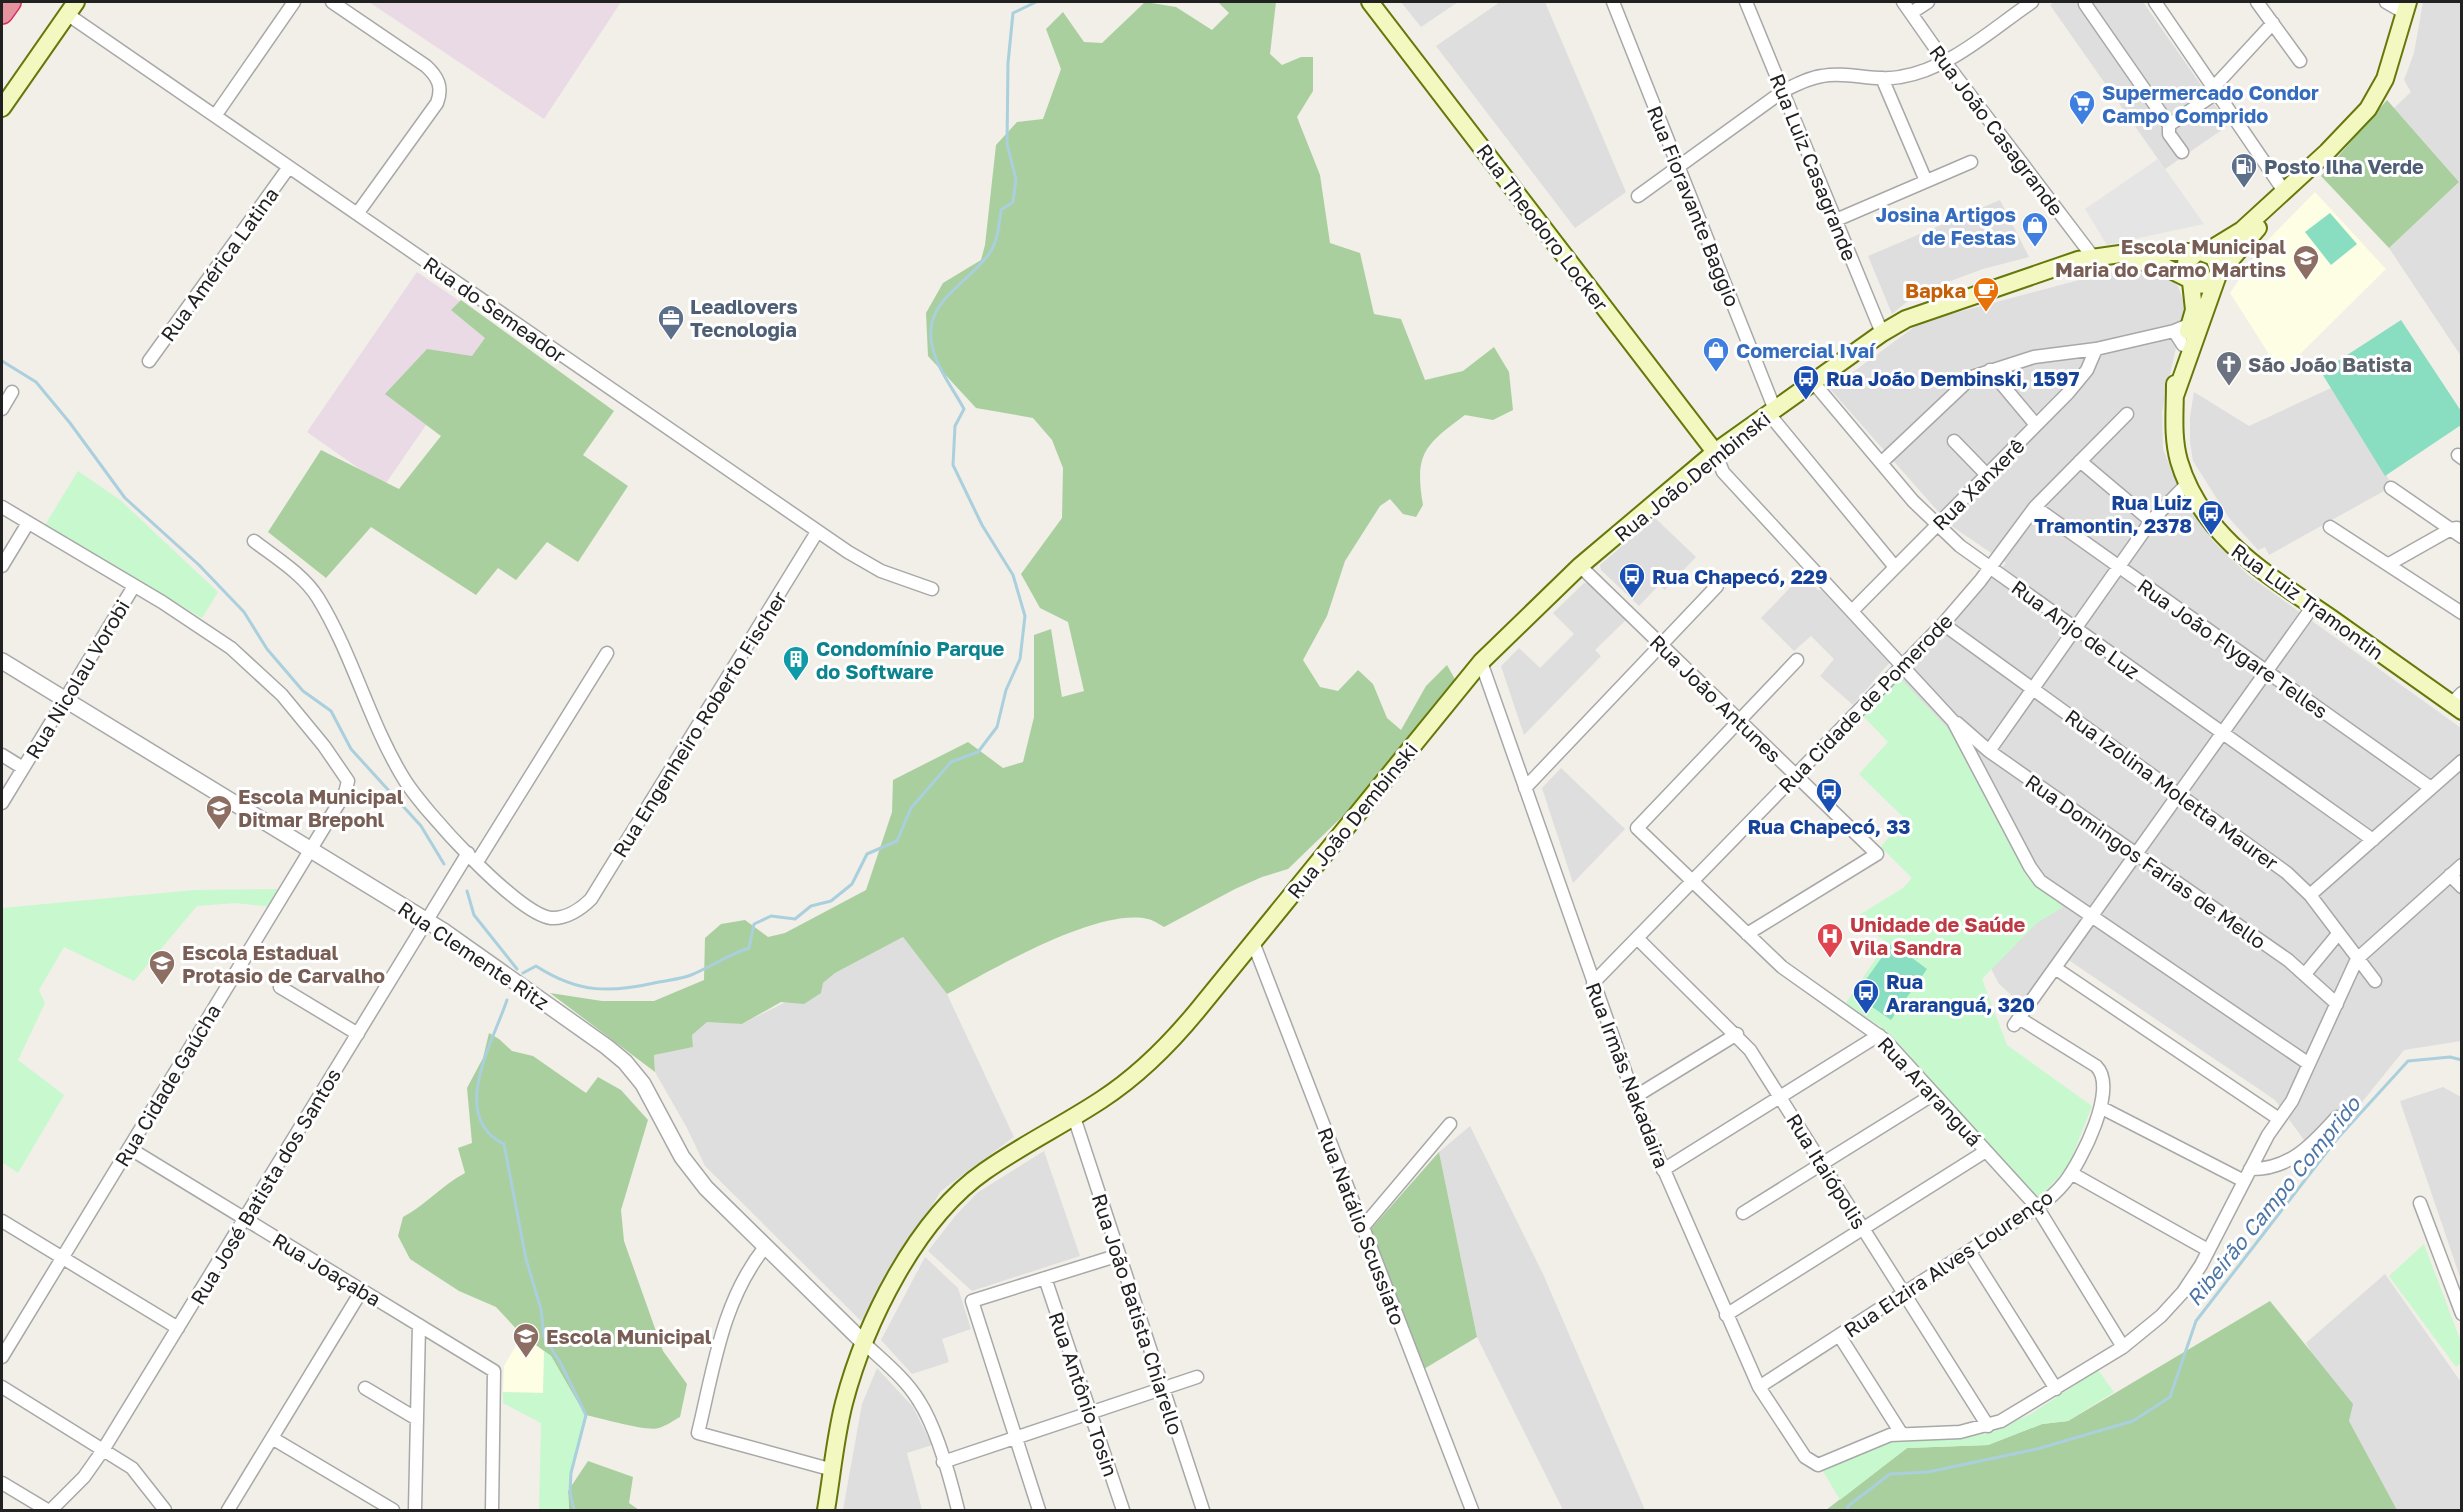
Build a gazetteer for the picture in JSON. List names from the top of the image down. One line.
{"streets":{"main road":["Rua Theodoro Locker","Rua João Dembinski","Rua Luiz Tramontin"],"street":["Rua João Casagrande","Rua Luiz Casagrande","Rua Fioravante Baggio","Rua América Latina","Rua do Semeador","Rua Xanxerê","Rua Anjo de Luz","Rua João Flygare Telles","Rua Nicolau Vorobi","Rua João Antunes","Rua Cidade de Pomerode","Rua Engenheiro Roberto Fischer","Rua Izolina Moletta Maurer","Rua Domingos Farias de Mello","Rua Clemente Ritz","Rua Irmãs Nakadaira","Rua Cidade Gaúcha","Rua Araranguá","Rua Itaiópolis","Rua José Batista dos Santos","Rua Natálio Scussiato","Rua Elzira Alves Lourenço","Rua Joaçaba","Rua João Batista Chiarello","Rua Antônio Tosin"]},"crossings":[["Rua João Casagrande","Rua João Dembinski"],["Rua Luiz Casagrande","Rua João Dembinski"],["Rua Fioravante Baggio","Rua João Dembinski"],["Rua Fioravante Baggio","Rua Xanxerê"],["Rua Theodoro Locker","Rua João Dembinski"],["Rua América Latina","Rua do Semeador"],["Rua do Semeador","Rua Engenheiro Roberto Fischer"],["Rua João Dembinski","Rua Luiz Tramontin"],["Rua João Dembinski","Rua Anjo de Luz"],["Rua João Dembinski","Rua João Antunes"],["Rua João Dembinski","Rua Clemente Ritz"],["Rua João Dembinski","Rua Irmãs Nakadaira"],["Rua João Dembinski","Rua Natálio Scussiato"],["Rua João Dembinski","Rua João Batista Chiarello"],["Rua Xanxerê","Rua Anjo de Luz"],["Rua Anjo de Luz","Rua Cidade de Pomerode"],["Rua João Flygare Telles","Rua Cidade de Pomerode"],["Rua Nicolau Vorobi","Rua Clemente Ritz"],["Rua Nicolau Vorobi","Rua Cidade Gaúcha"],["Rua João Antunes","Rua Cidade de Pomerode"],["Rua João Antunes","Rua Araranguá"],["Rua Cidade de Pomerode","Rua Izolina Moletta Maurer"],["Rua Cidade de Pomerode","Rua Irmãs Nakadaira"],["Rua Cidade de Pomerode","Rua Araranguá"],["Rua Cidade de Pomerode","Rua Itaiópolis"],["Rua Engenheiro Roberto Fischer","Rua José Batista dos Santos"],["Rua Clemente Ritz","Rua Cidade Gaúcha"],["Rua Clemente Ritz","Rua José Batista dos Santos"],["Rua Irmãs Nakadaira","Rua Elzira Alves Lourenço"],["Rua Cidade Gaúcha","Rua Joaçaba"],["Rua Araranguá","Rua Elzira Alves Lourenço"],["Rua Itaiópolis","Rua Elzira Alves Lourenço"],["Rua José Batista dos Santos","Rua Joaçaba"]],"water":["Ribeirão Campo Comprido"],"places":{"supermarket":["Supermercado Condor Campo Comprido"],"fuel station":["Posto Ilha Verde"],"shop":["Josina Artigos de Festas","Comercial Ivaí"],"school or university":["Escola Municipal Maria do Carmo Martins","Escola Municipal Ditmar Brepohl","Escola Estadual Protasio de Carvalho","Escola Municipal"],"cafe":["Bapka"],"office":["Leadlovers Tecnologia"],"church":["São João Batista"],"bus stop":["Rua João Dembinski, 1597","Rua Luiz Tramontin, 2378","Rua Chapecó, 229","Rua Chapecó, 33","Rua Araranguá, 320"],"building":["Condomínio Parque do Software"],"hospital":["Unidade de Saúde Vila Sandra"]}}
